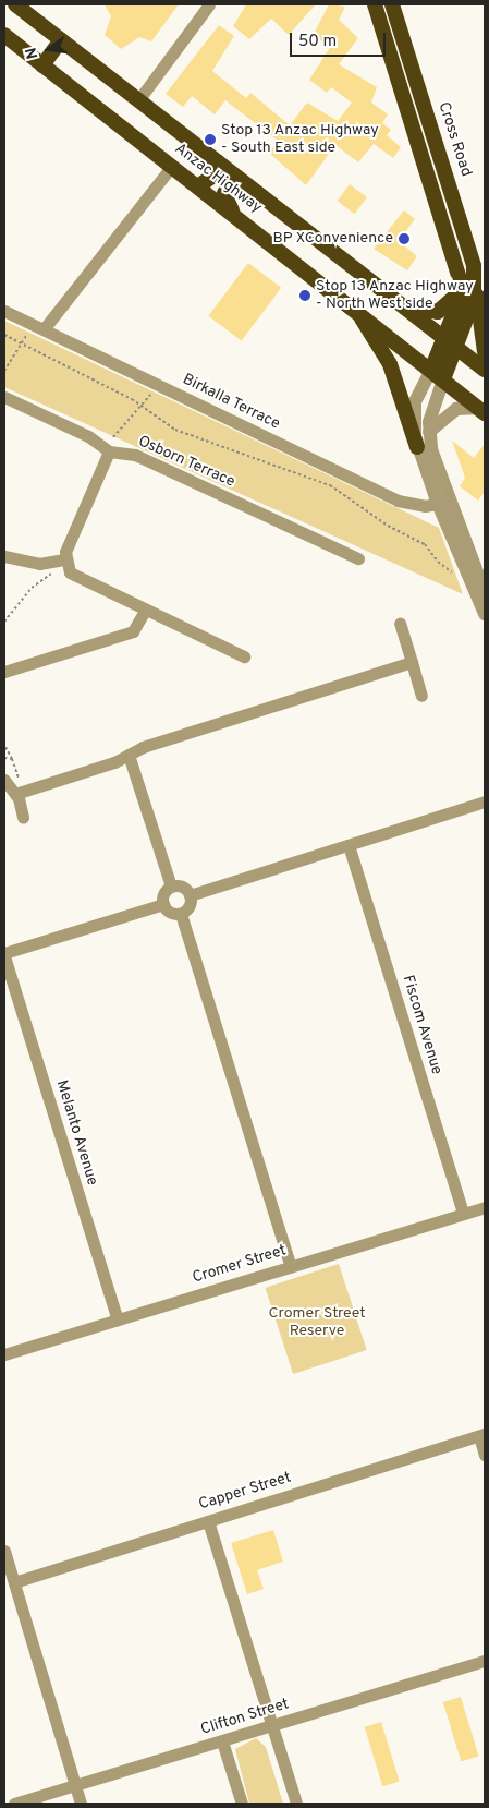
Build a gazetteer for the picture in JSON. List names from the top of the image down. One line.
{"streets":{"highway":["Cross Road","Anzac Highway"],"street":["Birkalla Terrace","Osborn Terrace","Fiscom Avenue","Melanto Avenue","Cromer Street","Capper Street","Clifton Street"]},"crossings":[["Cross Road","Anzac Highway"],["Fiscom Avenue","Cromer Street"],["Melanto Avenue","Cromer Street"]],"parks":["Cromer Street Reserve"],"places":["Stop 13 Anzac Highway - South East side","BP XConvenience","Stop 13 Anzac Highway - North West side"],"scale_bar":"50 m","north":"left"}
